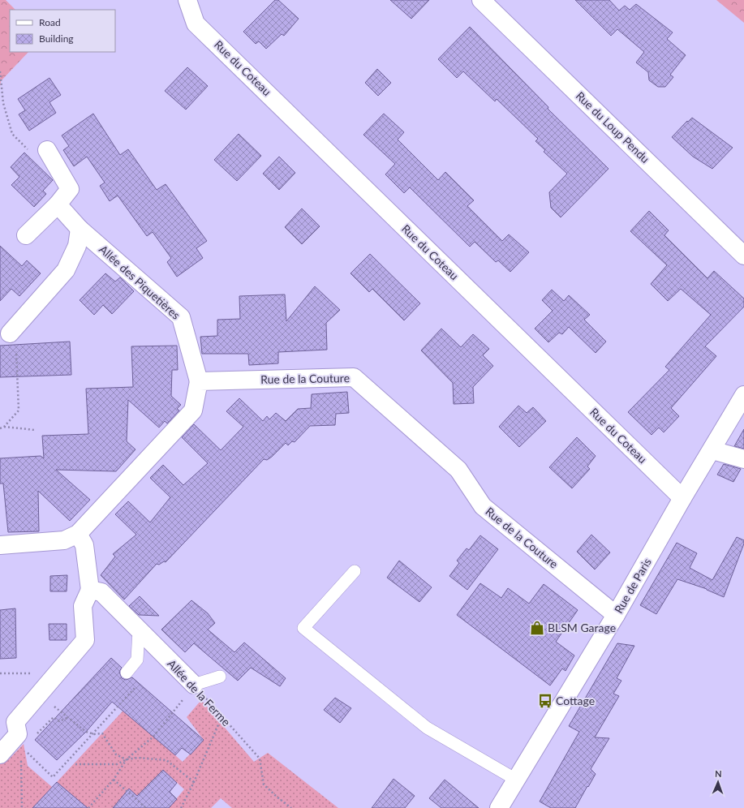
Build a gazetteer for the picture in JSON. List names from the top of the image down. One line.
{"streets":{"street":["Rue du Coteau","Rue du Loup Pendu","Allée des Piquetières","Rue de la Couture","Rue de Paris","Allée de la Ferme"]},"crossings":[["Rue du Coteau","Rue de Paris"],["Allée des Piquetières","Rue de la Couture"],["Rue de la Couture","Rue de Paris"]],"places":{"shop":["BLSM Garage"],"bus stop":["Cottage"]},"legend":["Road","Building"],"north":"top"}
